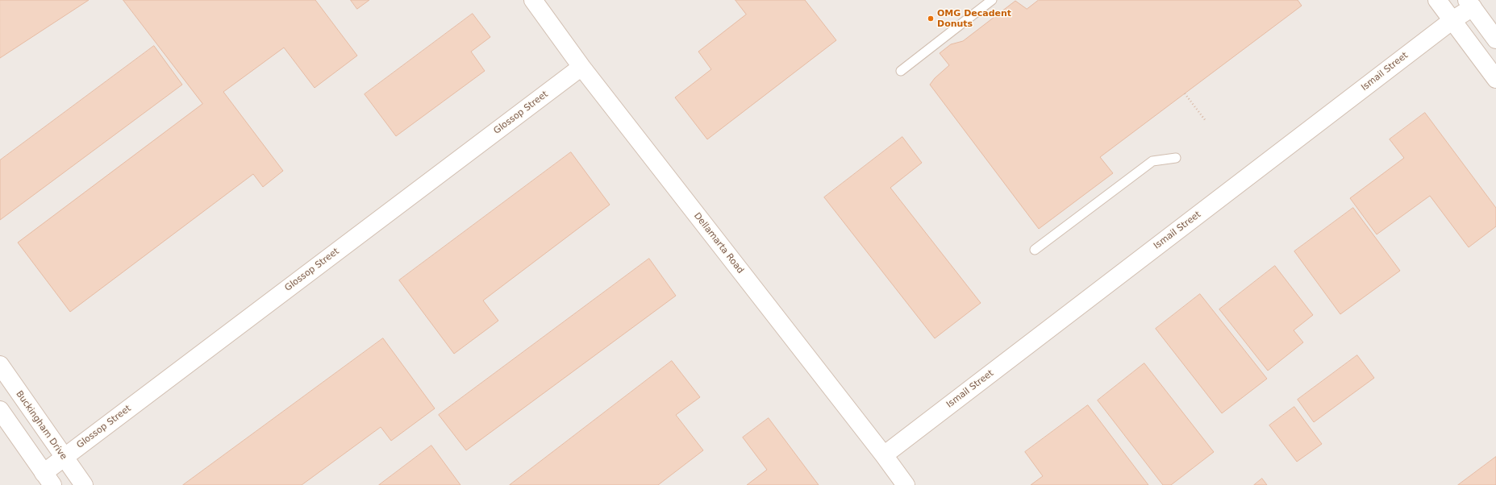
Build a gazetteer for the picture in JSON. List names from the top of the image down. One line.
{"streets":{"street":["Ismail Street","Glossop Street","Dellamarta Road","Buckingham Drive"]},"crossings":[["Ismail Street","Dellamarta Road"],["Glossop Street","Dellamarta Road"],["Glossop Street","Buckingham Drive"]],"places":["OMG Decadent Donuts"]}
